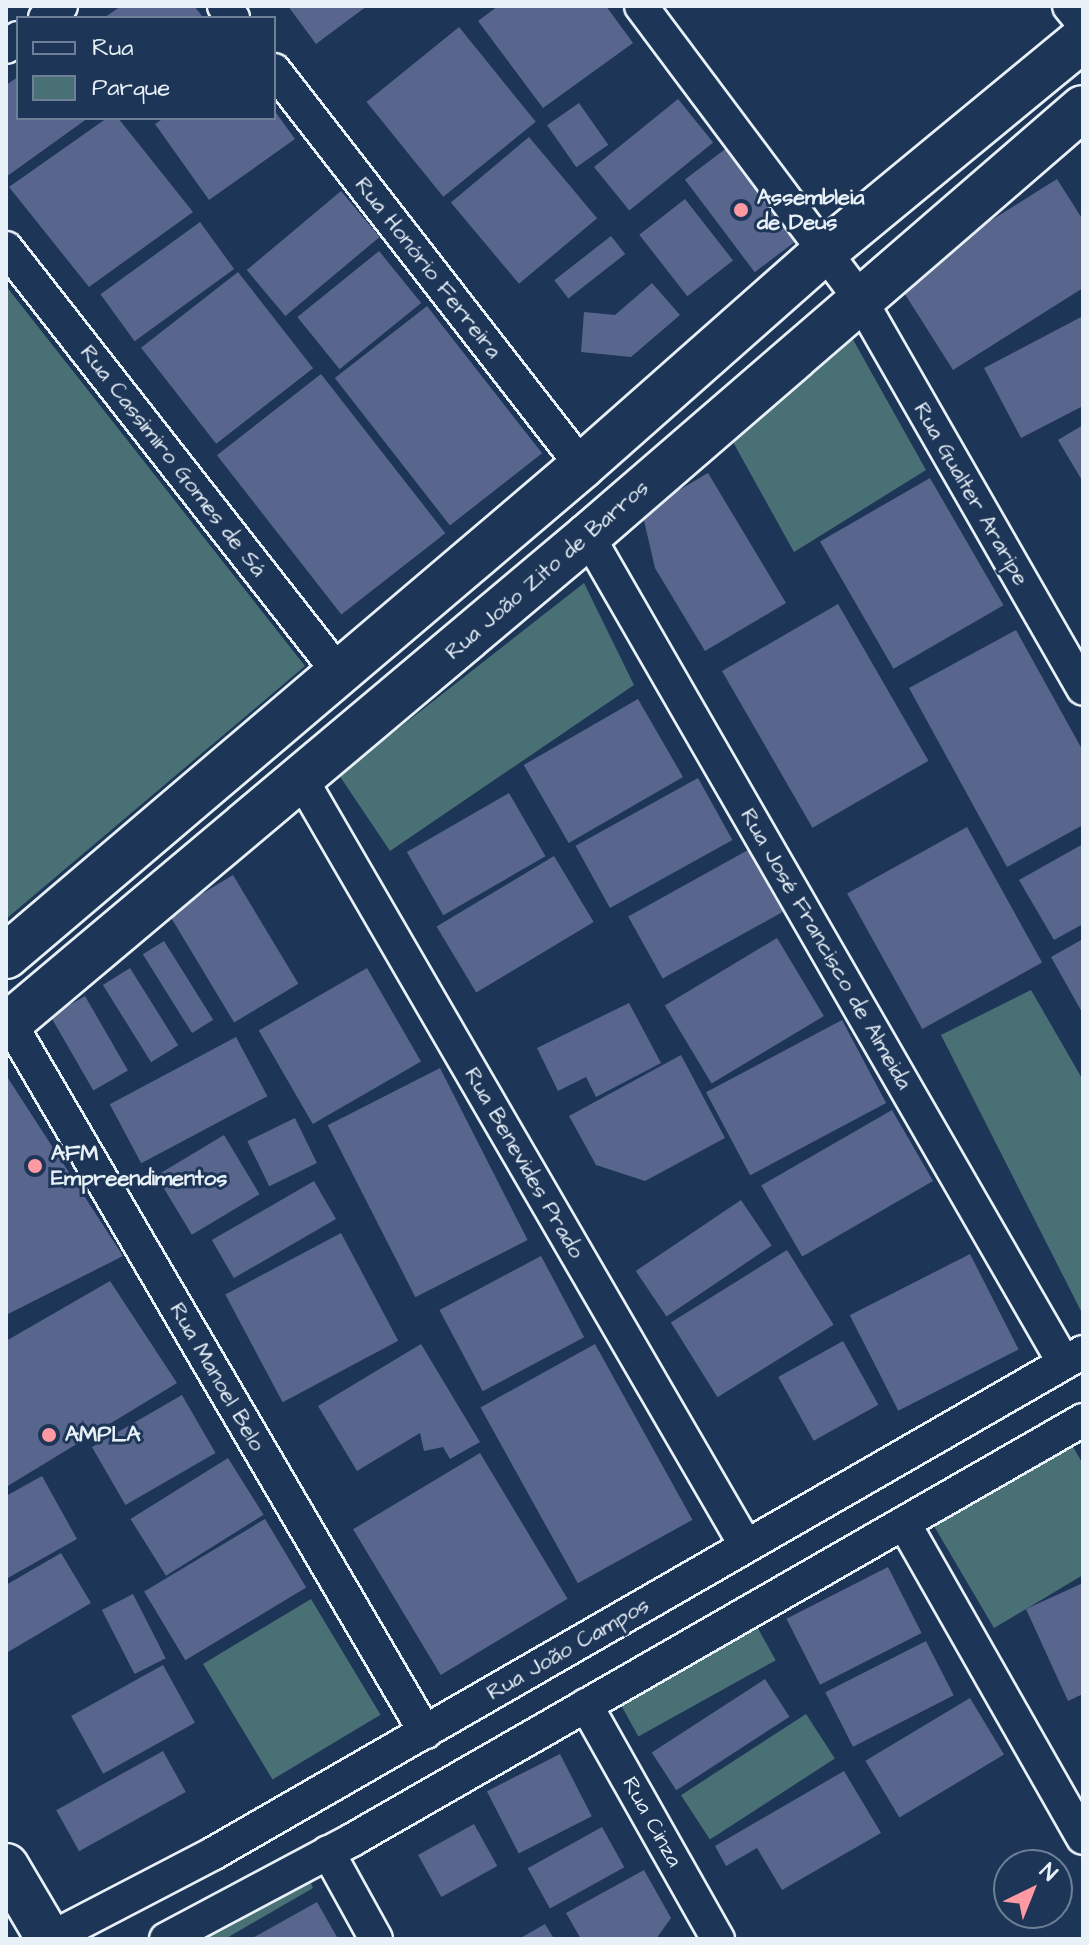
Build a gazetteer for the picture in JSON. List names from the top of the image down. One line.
{"streets":{"street":["Rua Honório Ferreira","Rua Cassimiro Gomes de Sá","Rua Gualter Araripe","Rua João Zito de Barros","Rua José Francisco de Almeida","Rua Benevides Prado","Rua Manoel Belo","Rua João Campos","Rua Cinza"]},"crossings":[["Rua Gualter Araripe","Rua João Zito de Barros"],["Rua João Zito de Barros","Rua José Francisco de Almeida"],["Rua João Zito de Barros","Rua Benevides Prado"],["Rua João Zito de Barros","Rua Manoel Belo"],["Rua José Francisco de Almeida","Rua João Campos"],["Rua Benevides Prado","Rua João Campos"],["Rua Manoel Belo","Rua João Campos"]],"places":["Assembleia de Deus","AFM Empreendimentos","AMPLA"],"legend":["Rua","Parque"],"north":"top right"}
